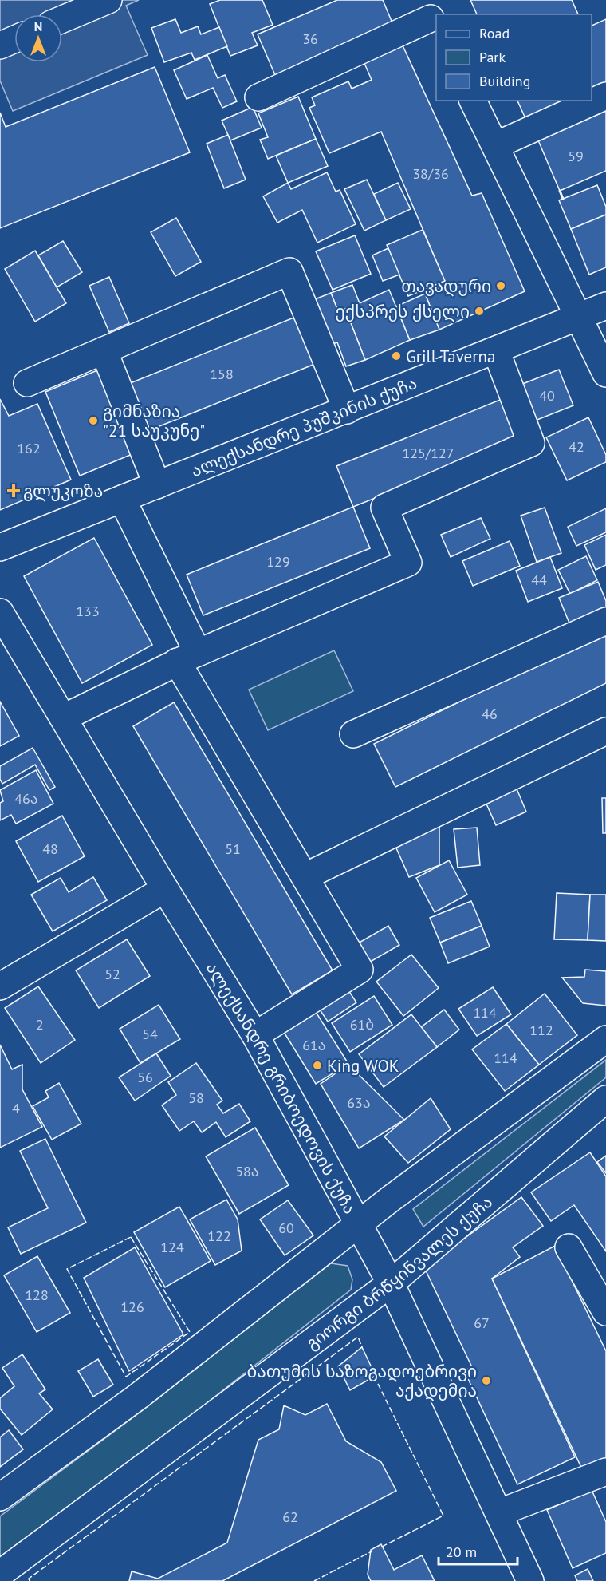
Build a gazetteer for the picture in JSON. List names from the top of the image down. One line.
{"streets":{"street":["ალექსანდრე პუშკინის ქუჩა","ალექსანდრე გრიბოედოვის ქუჩა","გიორგი ბრწყინვალეს ქუჩა"]},"crossings":[["ალექსანდრე გრიბოედოვის ქუჩა","გიორგი ბრწყინვალეს ქუჩა"]],"places":{"other":["თავადური","ექსპრეს ქსელი","Grill Taverna","გიმნაზია \"21 საუკუნე\"","King WOK","ბათუმის საზოგადოებრივი აქადემია"],"health":["გლუკოზა"]},"house_numbers":["36","59","38/36","158","40","42","162","125/127","129","44","133","46","46ა","48","51","52","114","2","61ბ","112","54","61ა","114","56","58","63ა","4","58ა","60","122","124","128","126","67","62"],"legend":["Road","Park","Building"],"scale_bar":"20 m","north":"top"}
